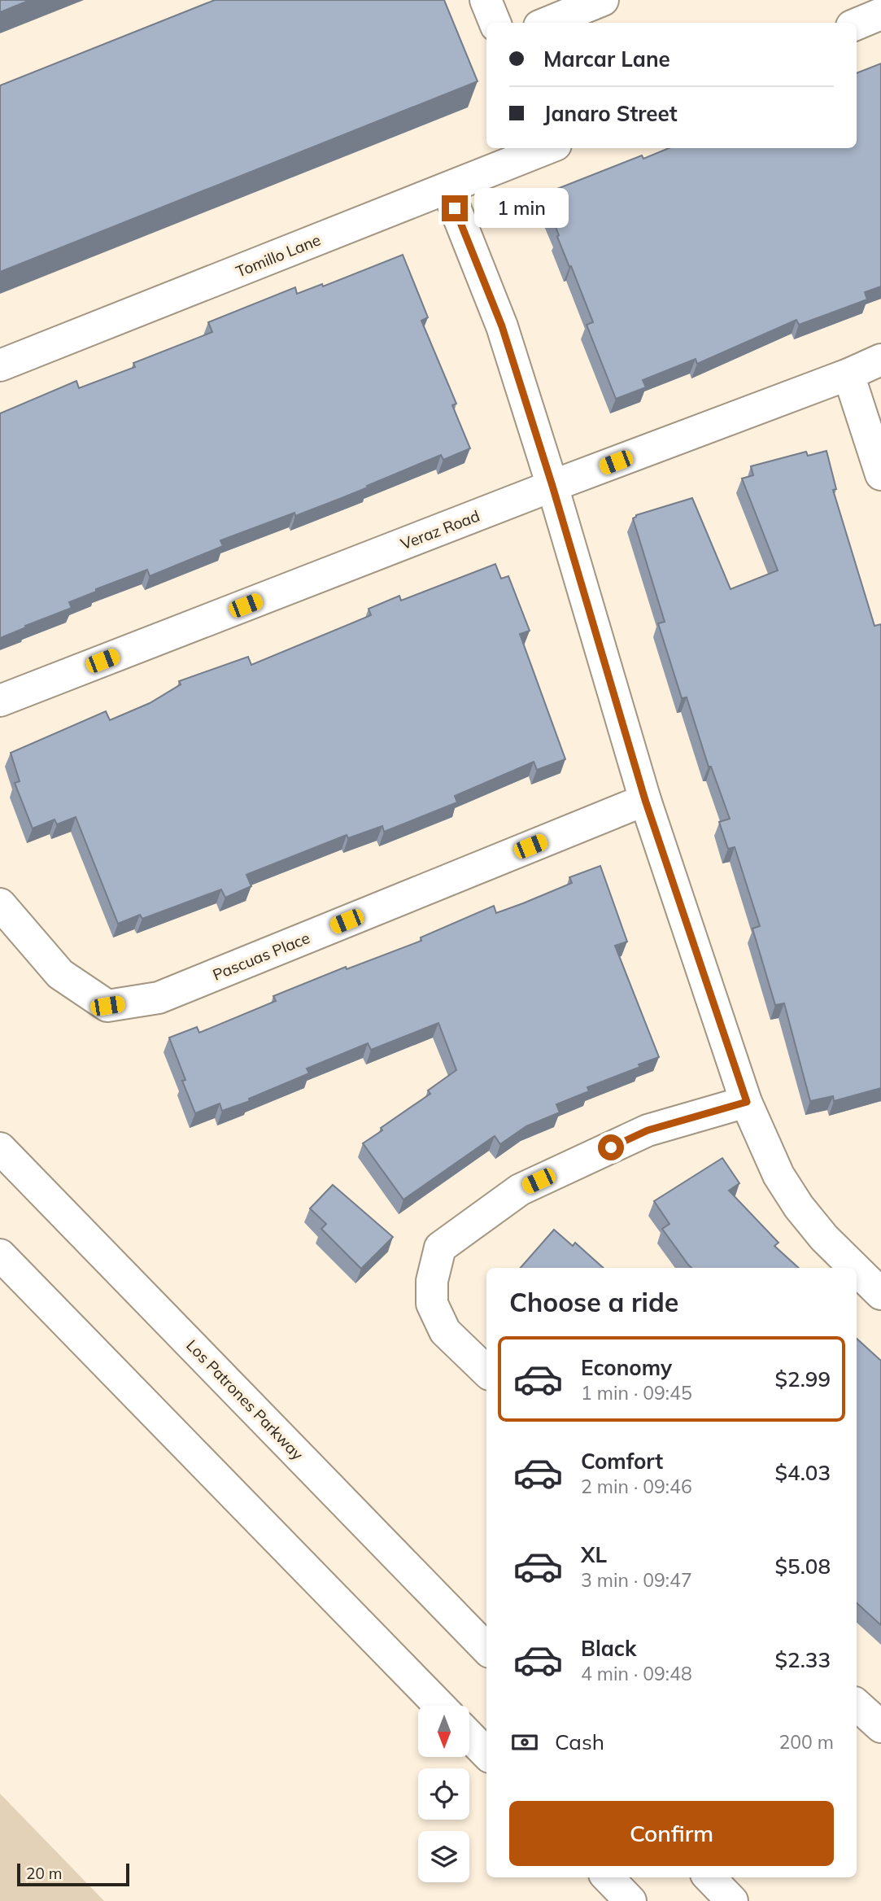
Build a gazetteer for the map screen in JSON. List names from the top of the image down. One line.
{"streets":{"main road":["Tomillo Lane","Veraz Road","Pascuas Place","Los Patrones Parkway"]},"scale_bar":"20 m","north":"bottom","page":{"banner":["Marcar Lane","Janaro Street"],"bubble":"1 min","heading":"Choose a ride","list":[{"name":"Economy","note":"1 min · 09:45","value":"$2.99"},{"name":"Comfort","note":"2 min · 09:46","value":"$4.03"},{"name":"XL","note":"3 min · 09:47","value":"$5.08"},{"name":"Black","note":"4 min · 09:48","value":"$2.33"}],"pay":["Cash","200 m"],"buttons":"Confirm","scale":"20 m"}}
